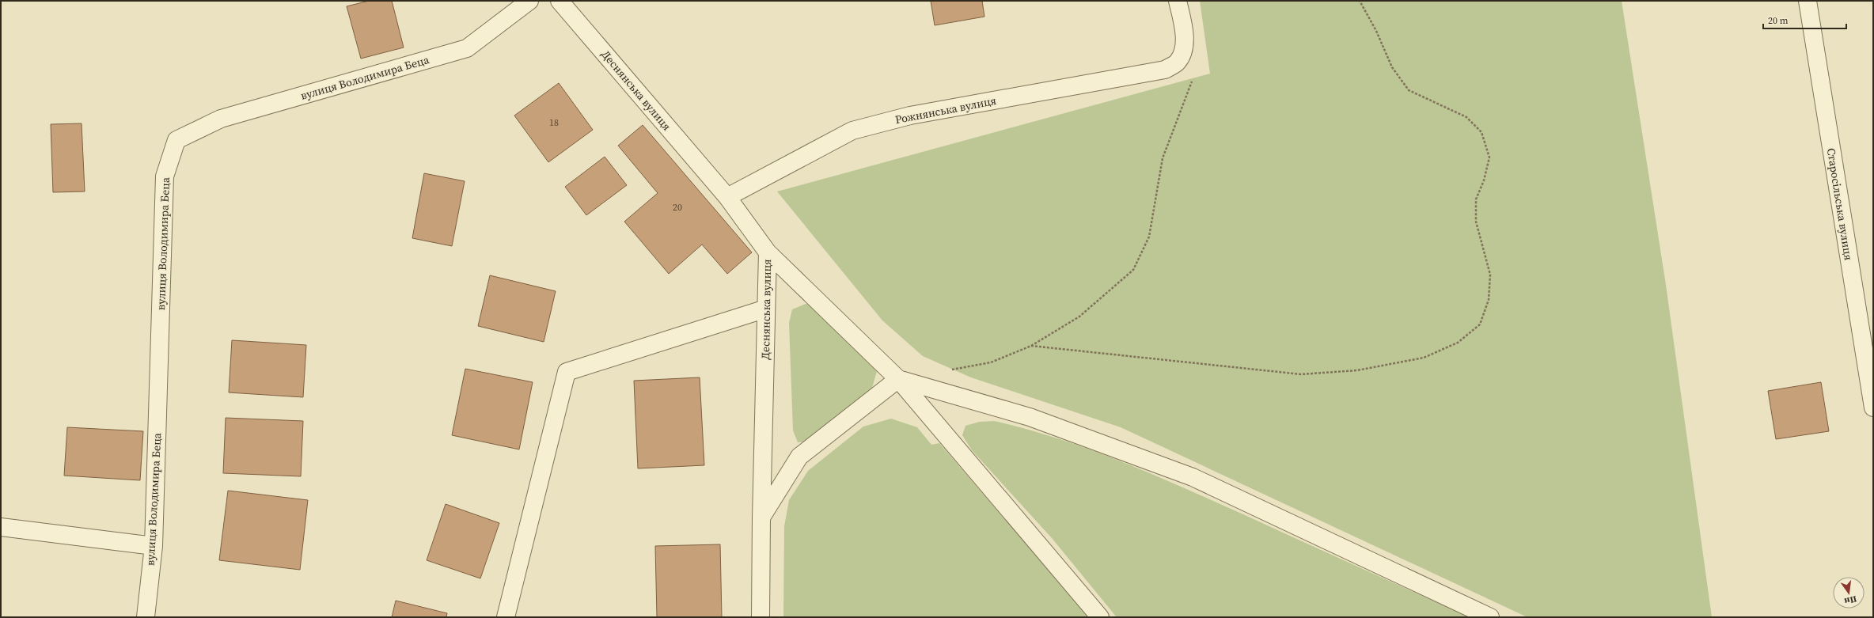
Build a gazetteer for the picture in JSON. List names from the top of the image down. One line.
{"streets":{"street":["вулиця Володимира Беца","Деснянська вулиця","Рожнянська вулиця","Старосільська вулиця"]},"crossings":[["Деснянська вулиця","Рожнянська вулиця"]],"house_numbers":["18","20"],"scale_bar":"20 m","north":"bottom"}
